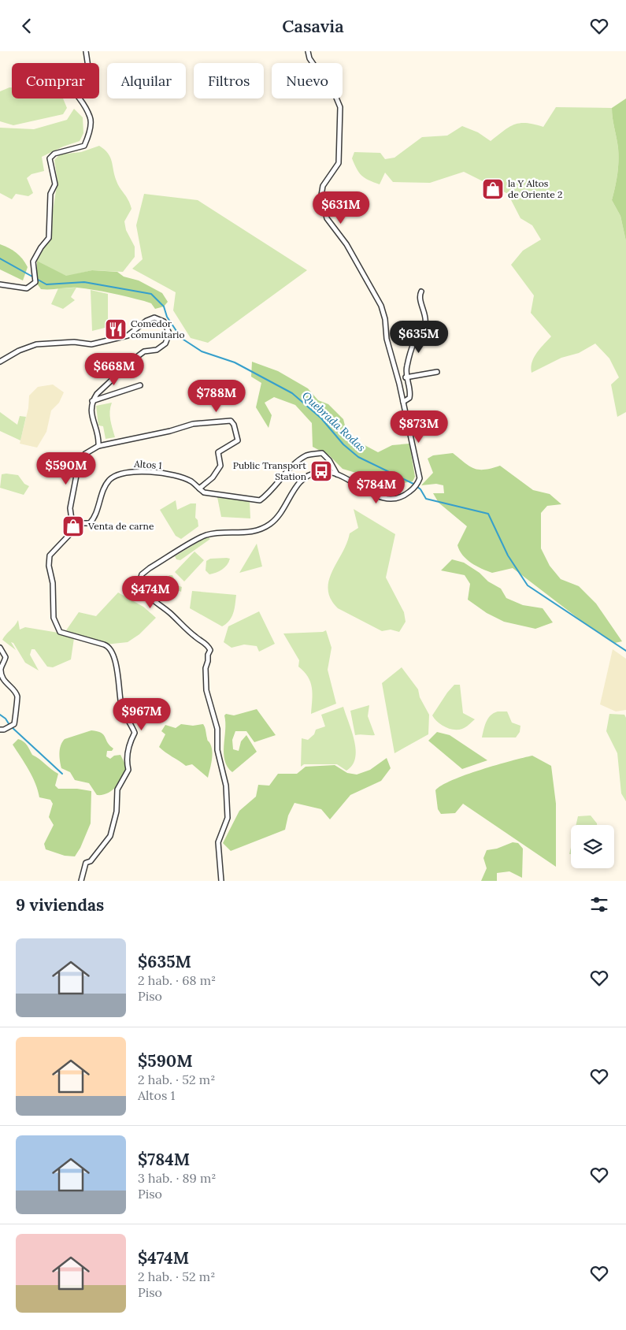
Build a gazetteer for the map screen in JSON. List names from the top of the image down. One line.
{"streets":{"street":["Altos 1"]},"water":["Quebrada Rodas"],"places":{"shop":["la Y Altos de Oriente 2","Venta de carne"],"restaurant":["Comedor comunitario"],"bus stop":["Public Transport Station"]},"page":{"header":"Casavia","chip":["Comprar","Alquilar","Filtros","Nuevo"],"price":["$631M","$635M","$668M","$788M","$873M","$590M","$784M","$474M","$967M"],"heading":"9 viviendas","list":[{"name":"$635M","note":"2 hab. · 68 m² · Piso"},{"name":"$590M","note":"2 hab. · 52 m² · Altos 1"},{"name":"$784M","note":"3 hab. · 89 m² · Piso"},{"name":"$474M","note":"2 hab. · 52 m² · Piso"}]}}
